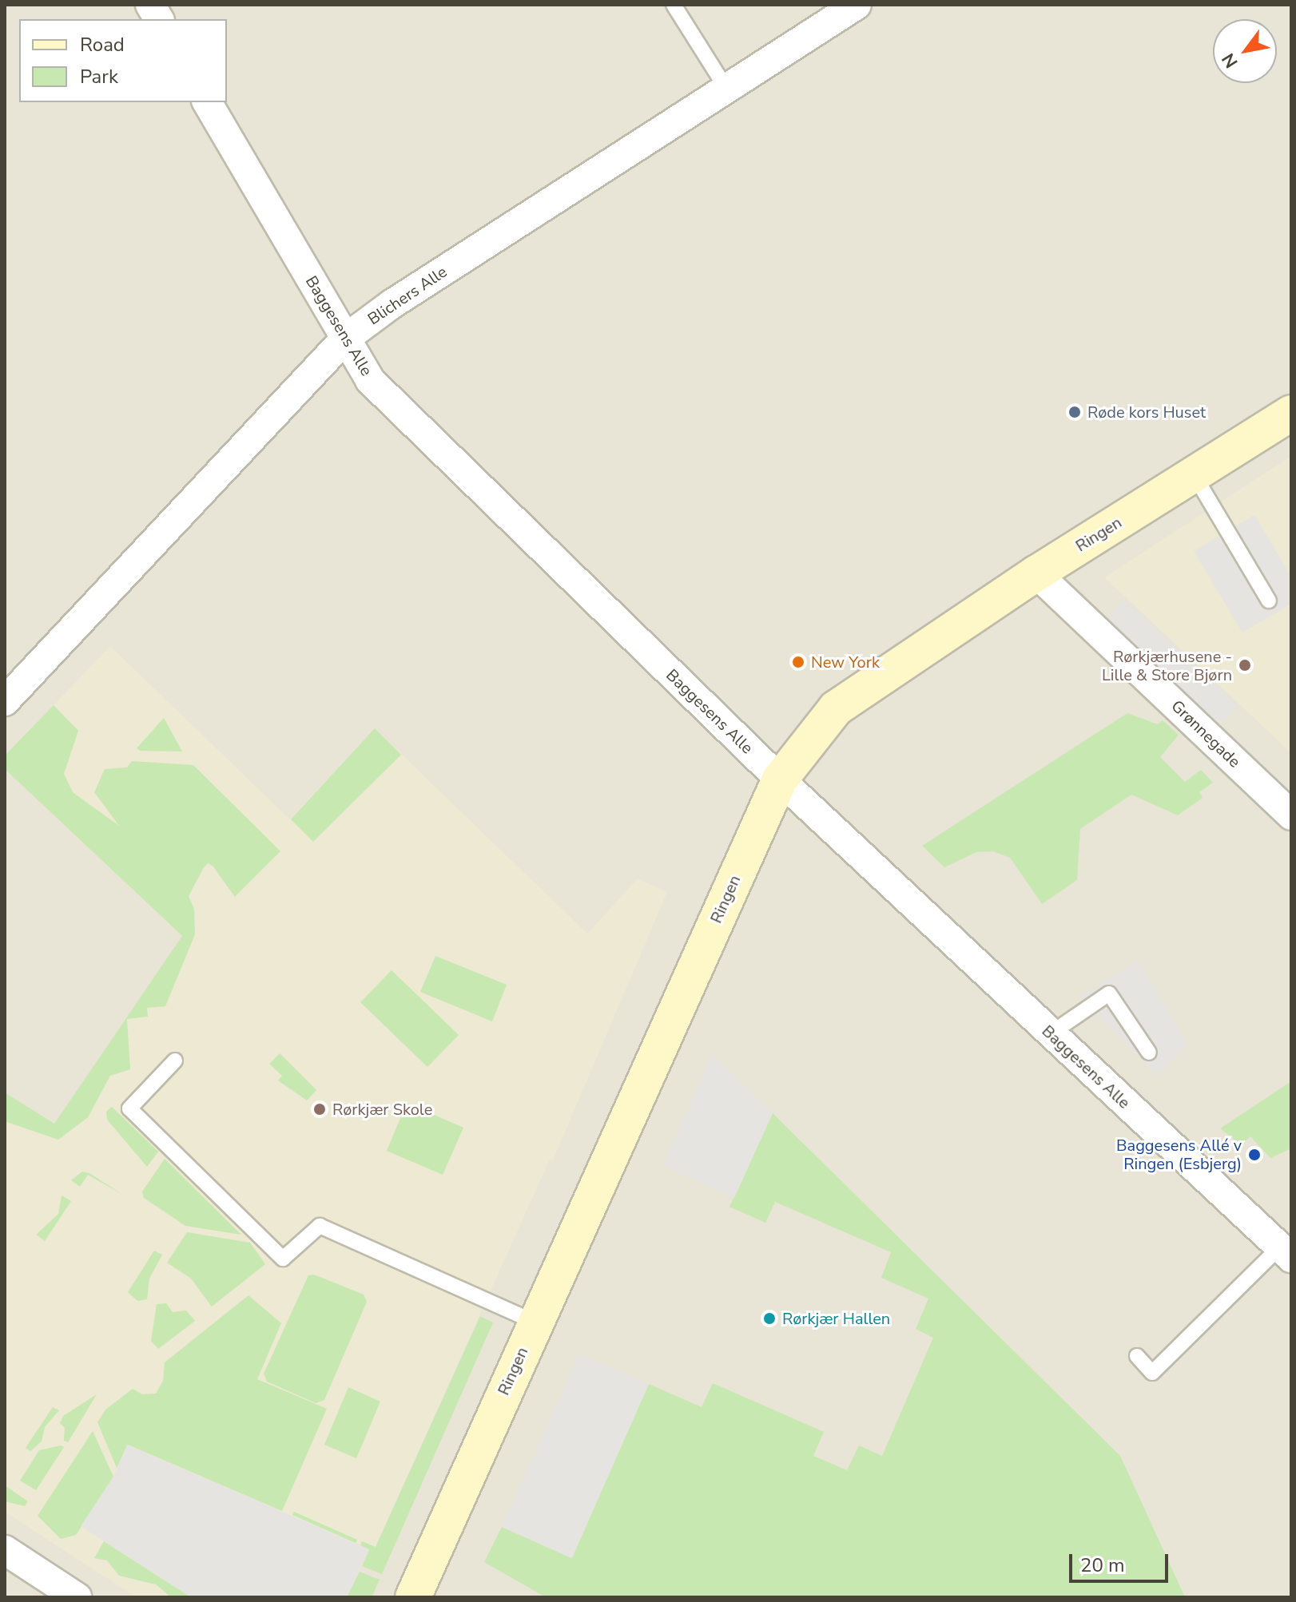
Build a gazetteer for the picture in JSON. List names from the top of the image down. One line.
{"streets":{"street":["Blichers Alle","Baggesens Alle","Ringen","Grønnegade"]},"crossings":[["Blichers Alle","Baggesens Alle"],["Baggesens Alle","Ringen"],["Ringen","Grønnegade"]],"places":["Røde kors Huset","New York","Rørkjærhusene - Lille & Store Bjørn","Rørkjær Skole","Baggesens Allé v Ringen (Esbjerg)","Rørkjær Hallen"],"legend":["Road","Park"],"scale_bar":"20 m","north":"bottom left"}
